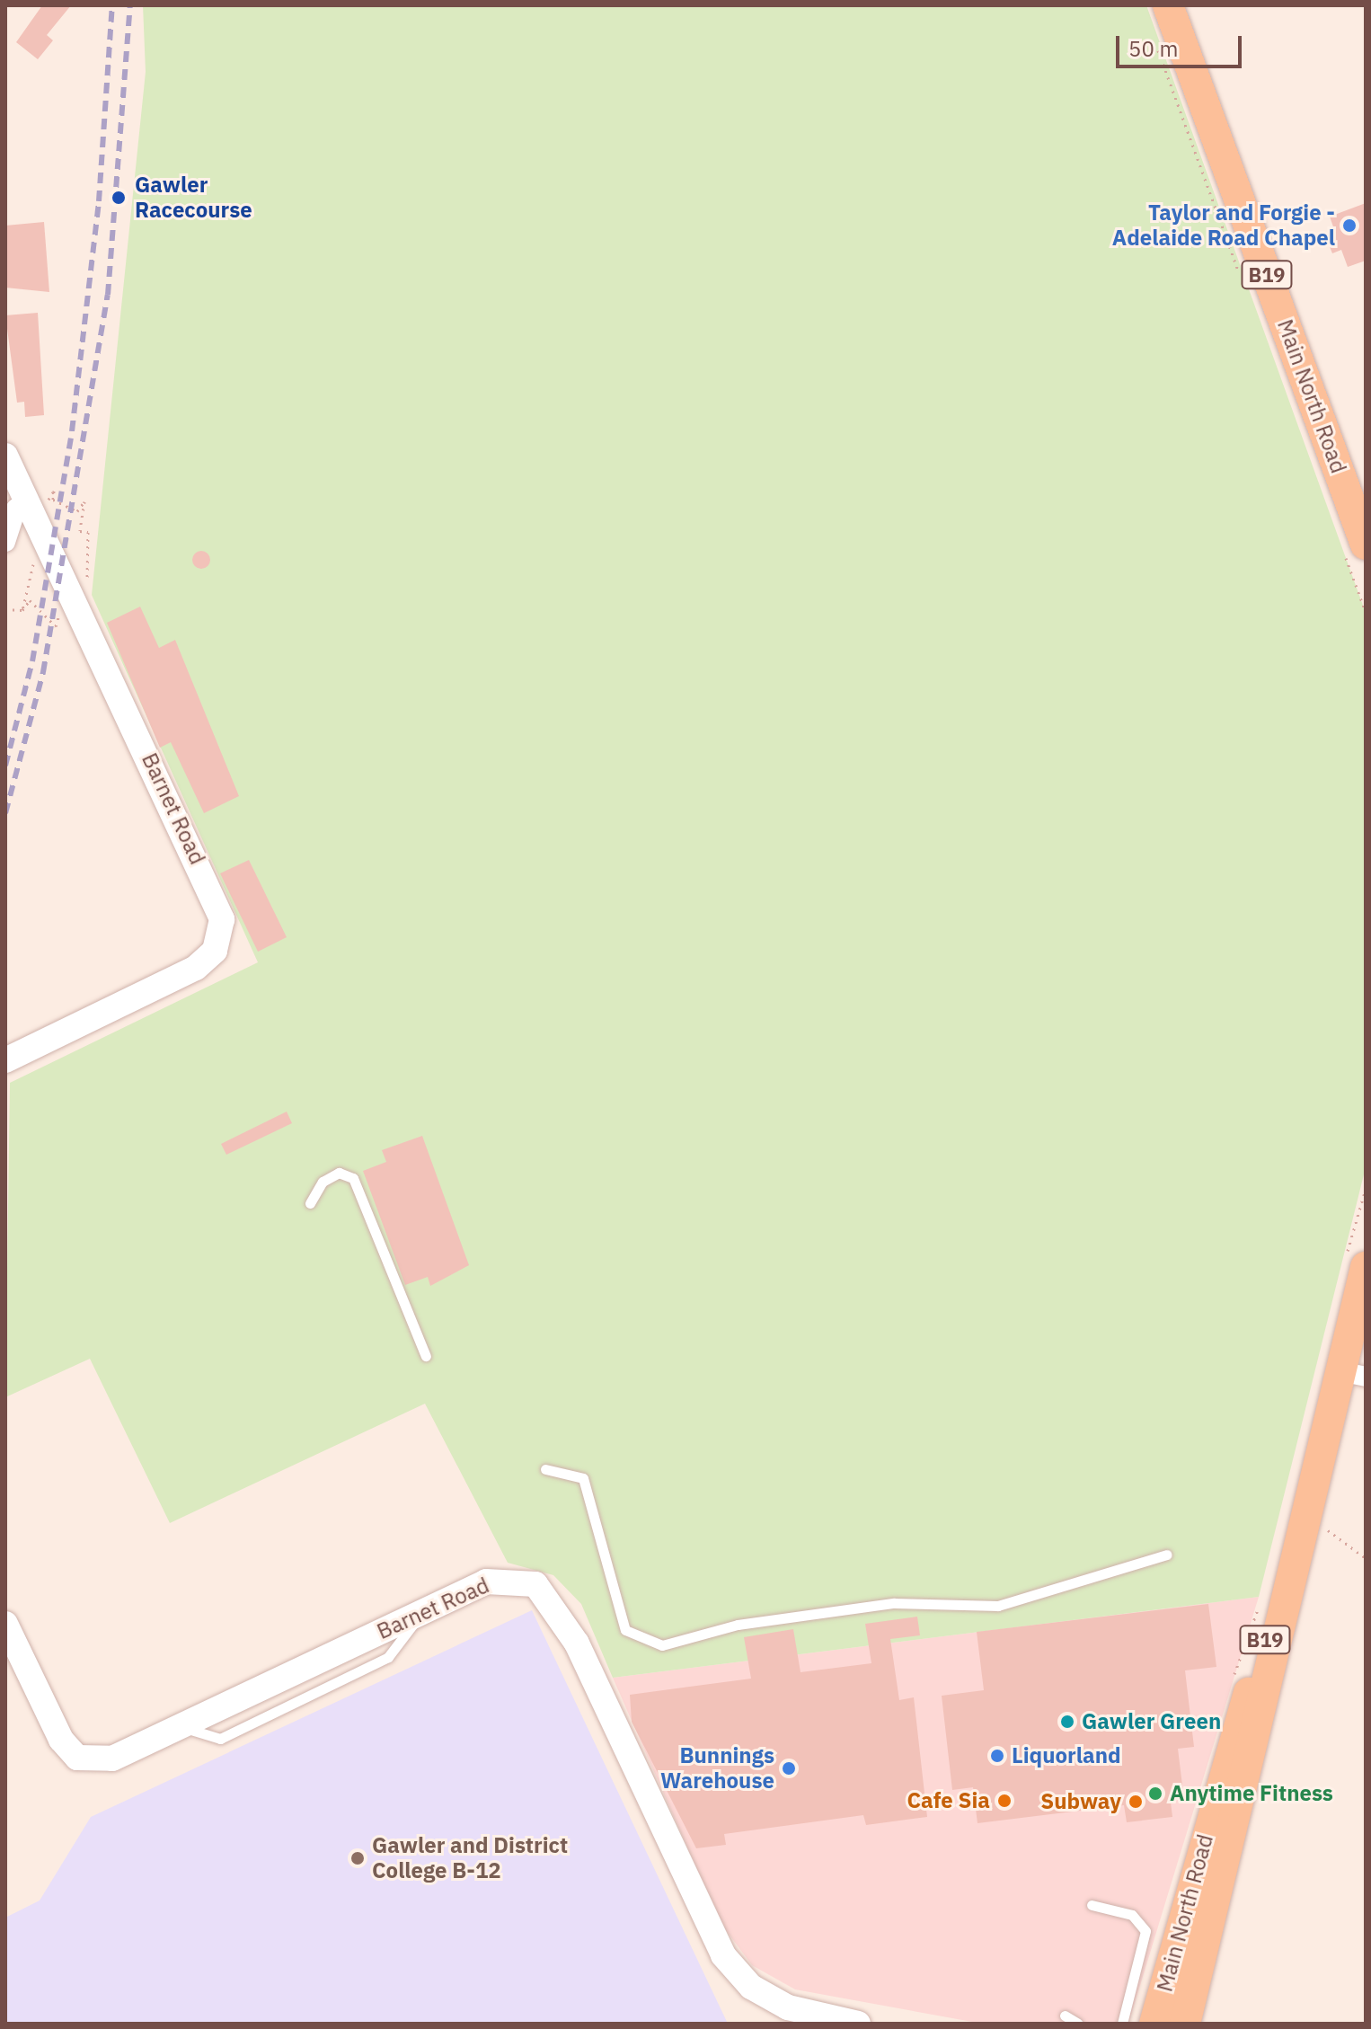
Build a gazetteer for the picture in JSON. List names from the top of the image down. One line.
{"streets":{"main road":["B19","Main North Road"],"street":["Barnet Road"]},"places":["Gawler Racecourse","Taylor and Forgie - Adelaide Road Chapel","Gawler Green","Liquorland","Bunnings Warehouse","Anytime Fitness","Cafe Sia","Subway","Gawler and District College B-12"],"scale_bar":"50 m"}
